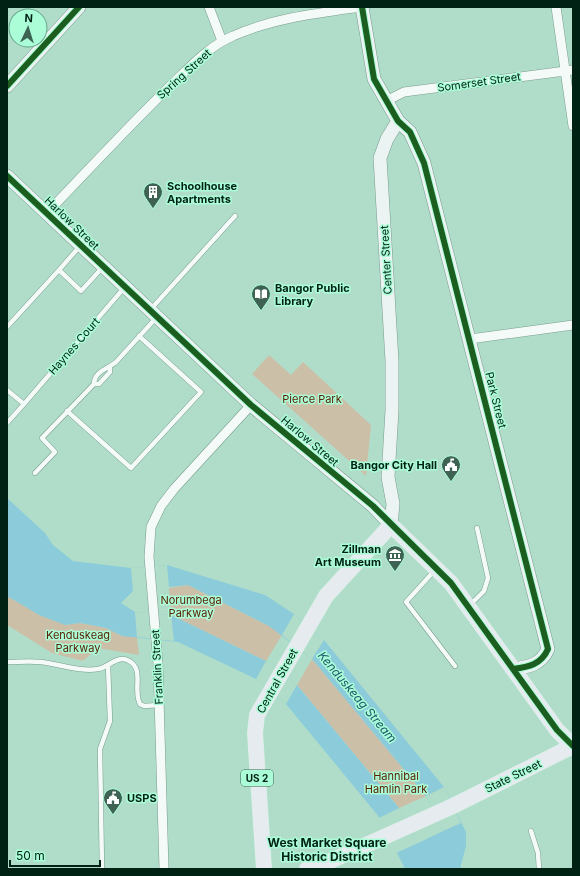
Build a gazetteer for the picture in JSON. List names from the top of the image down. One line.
{"streets":{"main road":["Harlow Street","Central Street","State Street","US 2"],"street":["Spring Street","Somerset Street","Center Street","Park Street","Franklin Street"],"lane":["Haynes Court"]},"crossings":[["Spring Street","Harlow Street"],["Harlow Street","Center Street"],["Harlow Street","Haynes Court"],["Harlow Street","Park Street"],["Harlow Street","Franklin Street"],["Harlow Street","Central Street"],["Harlow Street","State Street"],["Center Street","Park Street"],["Center Street","Central Street"]],"districts":["West Market Square Historic District"],"water":["Kenduskeag Stream"],"parks":["Pierce Park","Norumbega Parkway","Kenduskeag Parkway","Hannibal Hamlin Park"],"places":{"building":["Schoolhouse Apartments"],"library":["Bangor Public Library"],"public building":["Bangor City Hall","USPS"],"museum":["Zillman Art Museum"]},"scale_bar":"50 m","north":"top"}
